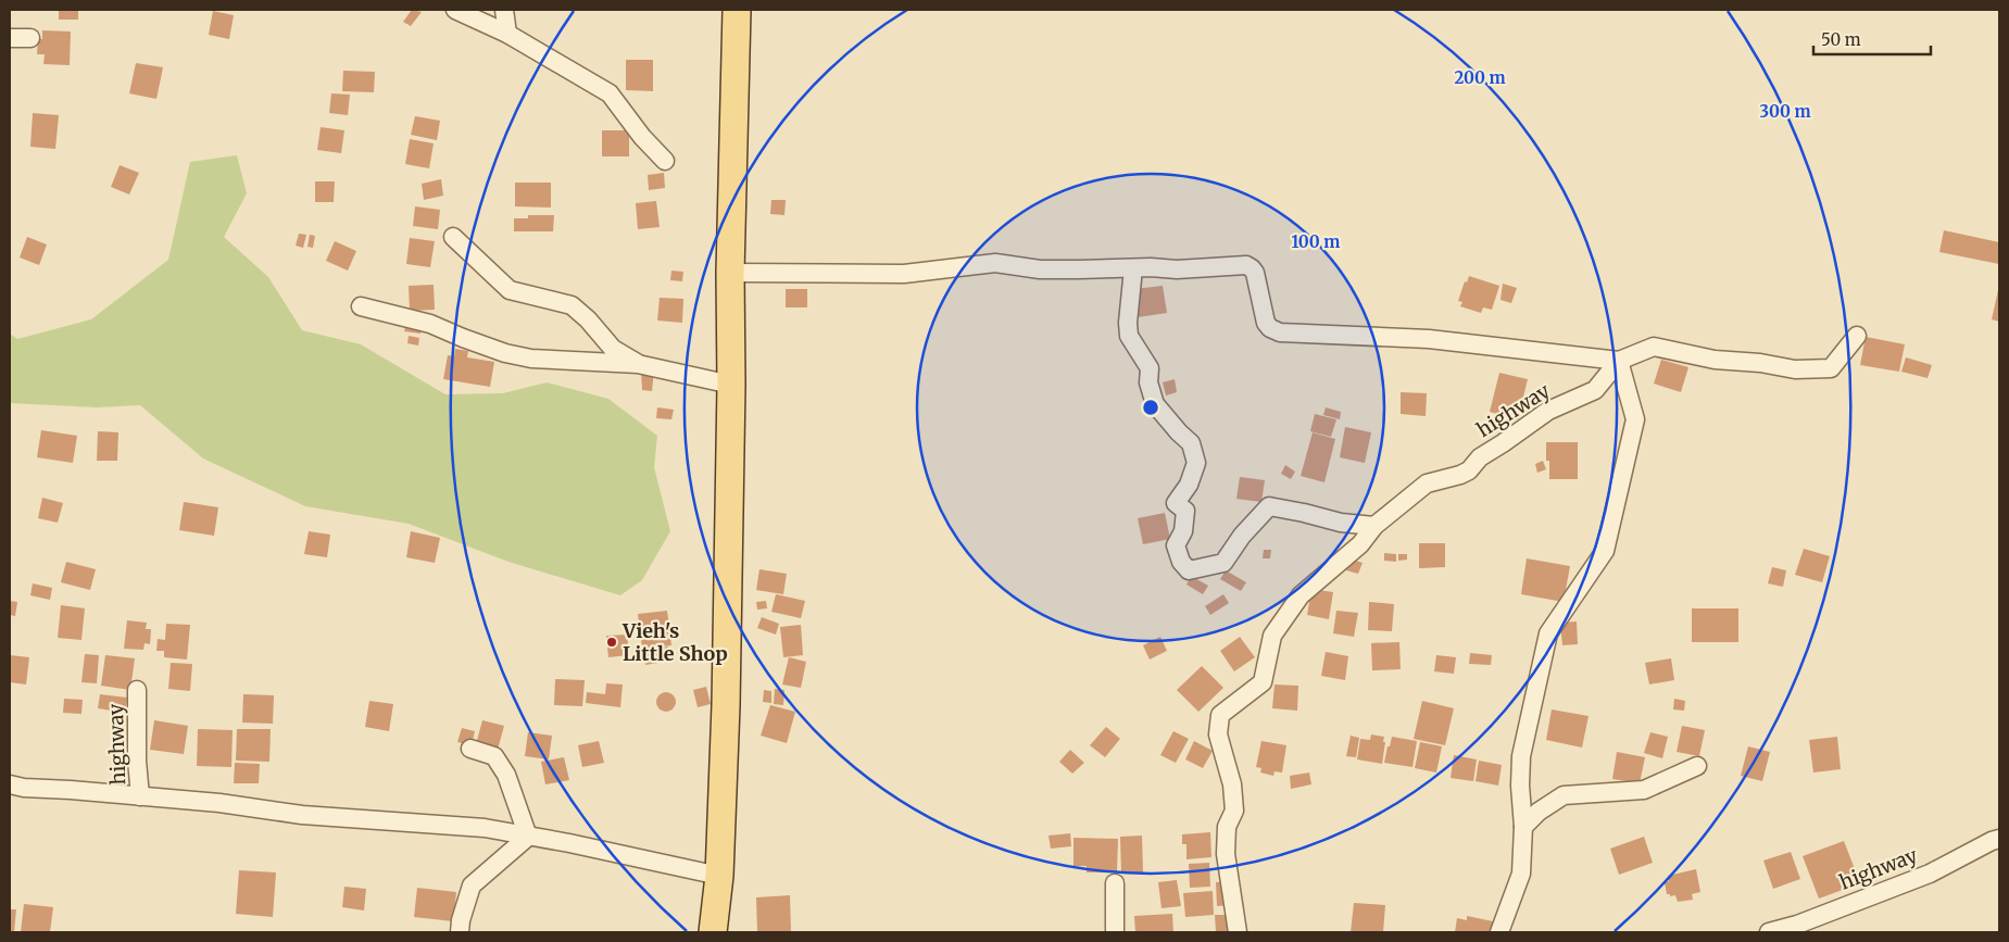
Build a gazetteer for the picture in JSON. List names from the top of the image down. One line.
{"streets":{"street":["highway"]},"places":["Vieh's Little Shop"],"scale_bar":"50 m","rings":["200 m","300 m","100 m"]}
